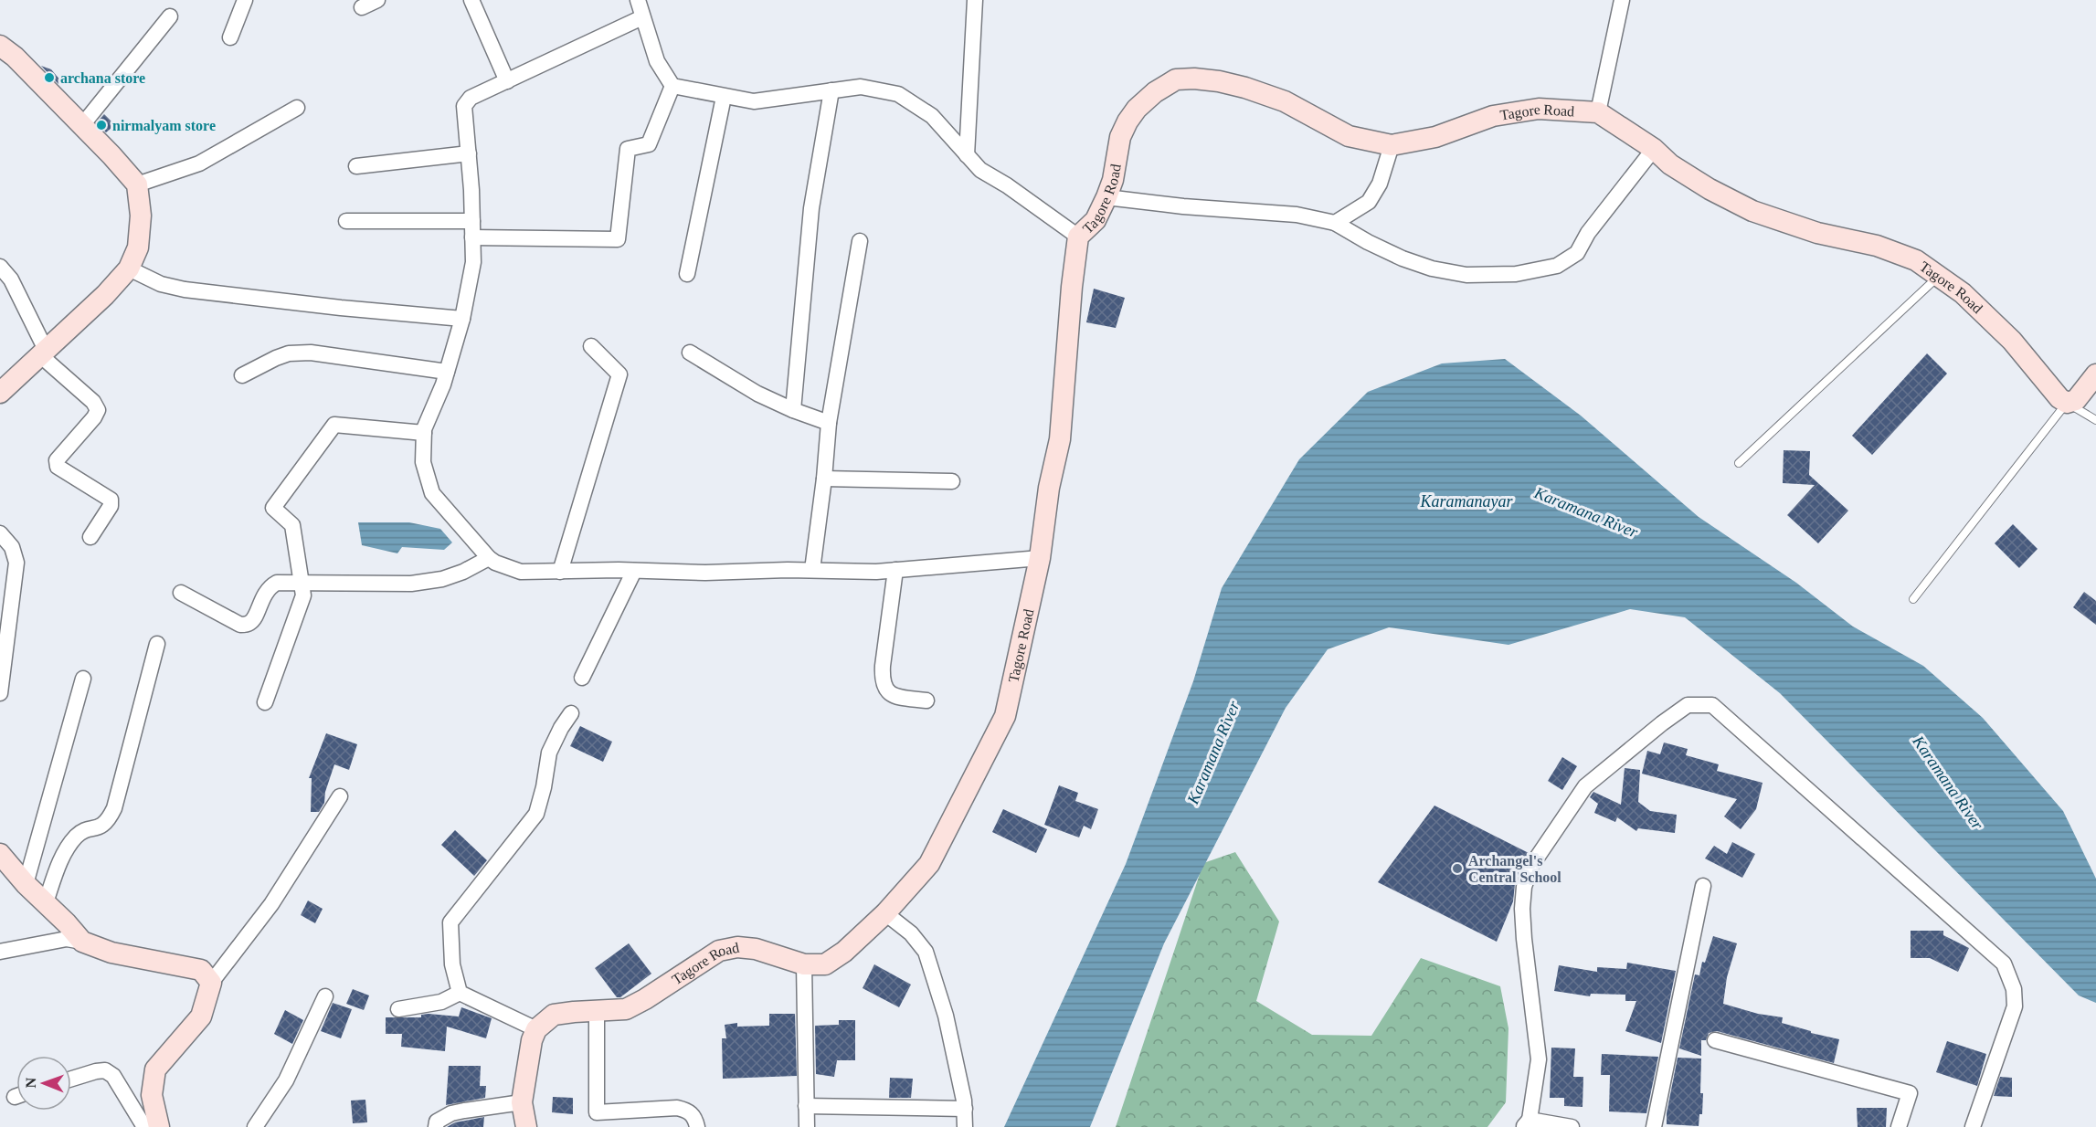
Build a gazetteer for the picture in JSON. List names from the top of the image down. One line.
{"streets":{"street":["Tagore Road"]},"water":["Karamanayar","Karamana River"],"places":["archana store","nirmalyam store","Archangel's Central School"],"north":"left"}
